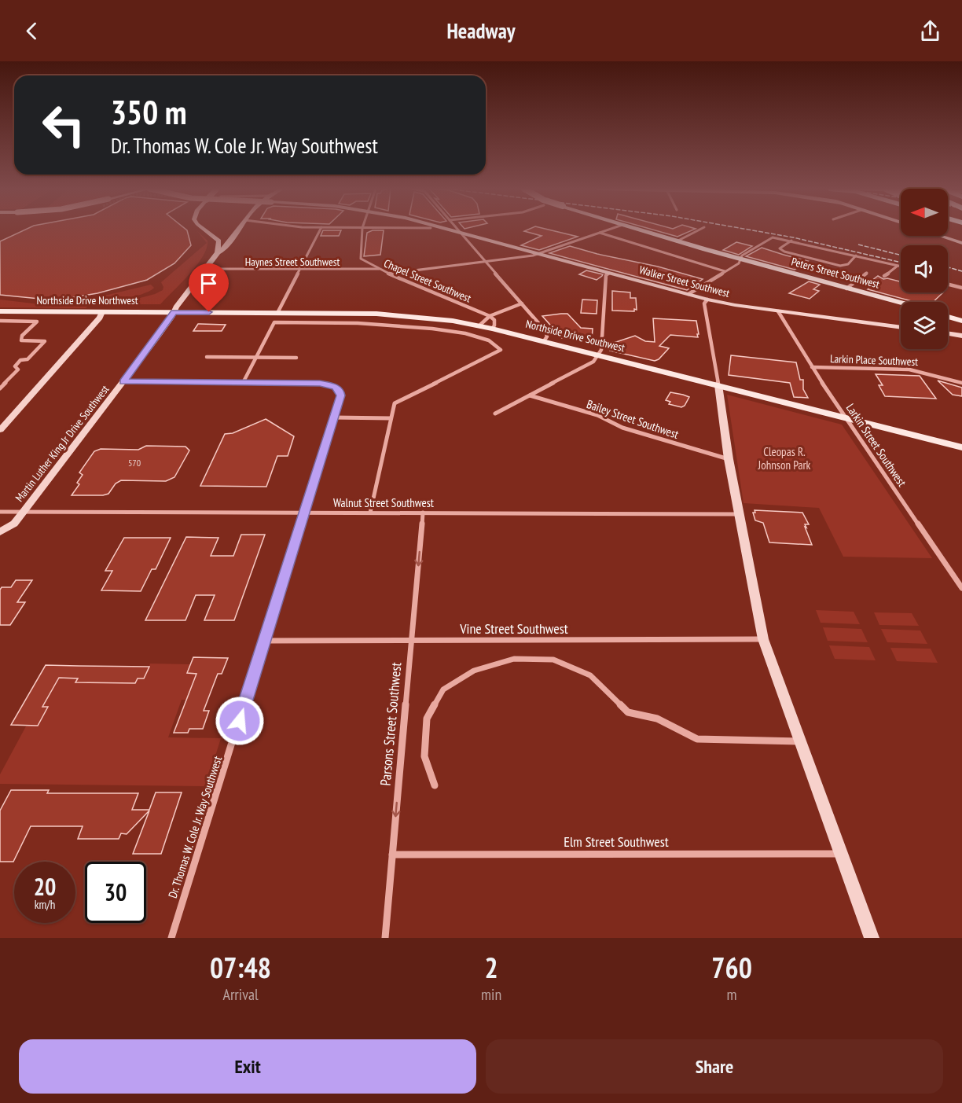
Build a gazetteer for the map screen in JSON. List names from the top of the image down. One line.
{"streets":{"main road":["Peters Street Southwest","Northside Drive Northwest","Northside Drive Southwest"],"street":["Haynes Street Southwest","Chapel Street Southwest","Walker Street Southwest","Larkin Place Southwest","Bailey Street Southwest","Martin Luther King Jr Drive Southwest","Larkin Street Southwest","Walnut Street Southwest","Vine Street Southwest","Parsons Street Southwest","Dr. Thomas W. Cole Jr. Way Southwest","Elm Street Southwest"]},"crossings":[["Haynes Street Southwest","Chapel Street Southwest"],["Haynes Street Southwest","Martin Luther King Jr Drive Southwest"],["Walker Street Southwest","Larkin Street Southwest"],["Northside Drive Northwest","Northside Drive Southwest"],["Northside Drive Northwest","Martin Luther King Jr Drive Southwest"],["Northside Drive Southwest","Martin Luther King Jr Drive Southwest"],["Northside Drive Southwest","Larkin Street Southwest"],["Larkin Place Southwest","Larkin Street Southwest"],["Martin Luther King Jr Drive Southwest","Walnut Street Southwest"],["Martin Luther King Jr Drive Southwest","Dr. Thomas W. Cole Jr. Way Southwest"],["Walnut Street Southwest","Parsons Street Southwest"],["Walnut Street Southwest","Dr. Thomas W. Cole Jr. Way Southwest"],["Vine Street Southwest","Parsons Street Southwest"],["Vine Street Southwest","Dr. Thomas W. Cole Jr. Way Southwest"],["Parsons Street Southwest","Elm Street Southwest"]],"one_way":["Parsons Street Southwest"],"parks":["Cleopas R. Johnson Park"],"house_numbers":["570"],"north":"left","page":{"header":"Headway","turn":["350 m","Dr. Thomas W. Cole Jr. Way Southwest"],"speed":"20 km/h","limit":"30","eta":["07:48","Arrival","2","min","760","m"],"buttons":["Exit","Share"]}}
